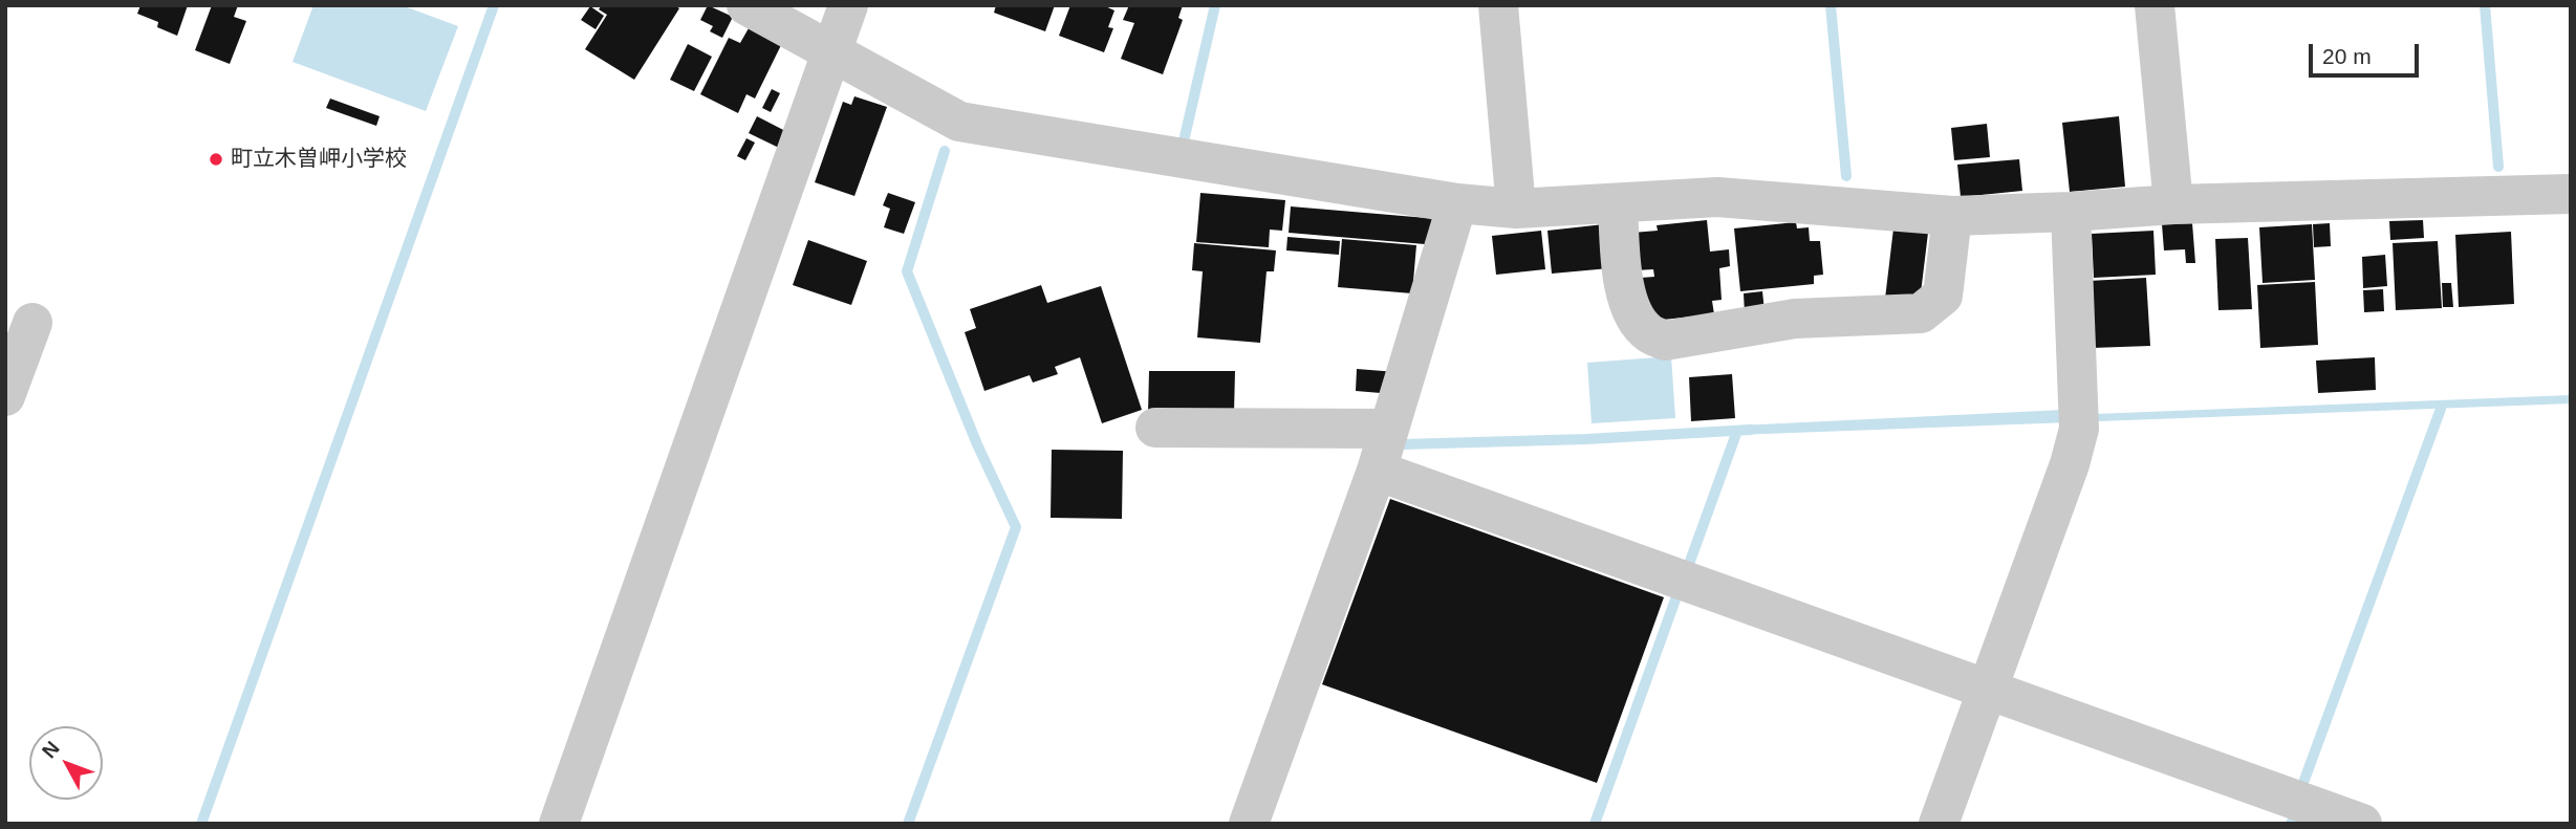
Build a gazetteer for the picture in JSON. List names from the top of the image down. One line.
{"places":["町立木曽岬小学校"],"scale_bar":"20 m","north":"top left"}
